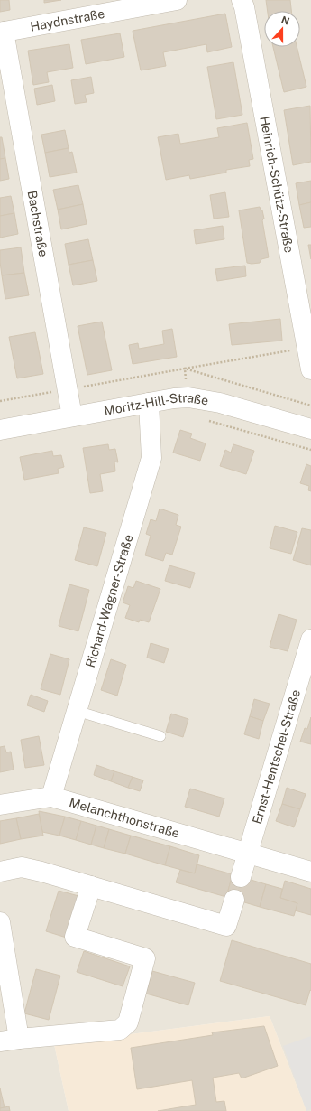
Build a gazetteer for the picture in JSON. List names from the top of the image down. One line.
{"streets":{"street":["Haydnstraße","Heinrich-Schütz-Straße","Bachstraße","Moritz-Hill-Straße","Richard-Wagner-Straße","Ernst-Hentschel-Straße","Melanchthonstraße"]},"crossings":[["Haydnstraße","Bachstraße"],["Bachstraße","Moritz-Hill-Straße"],["Moritz-Hill-Straße","Richard-Wagner-Straße"],["Richard-Wagner-Straße","Melanchthonstraße"],["Ernst-Hentschel-Straße","Melanchthonstraße"]],"north":"top"}
